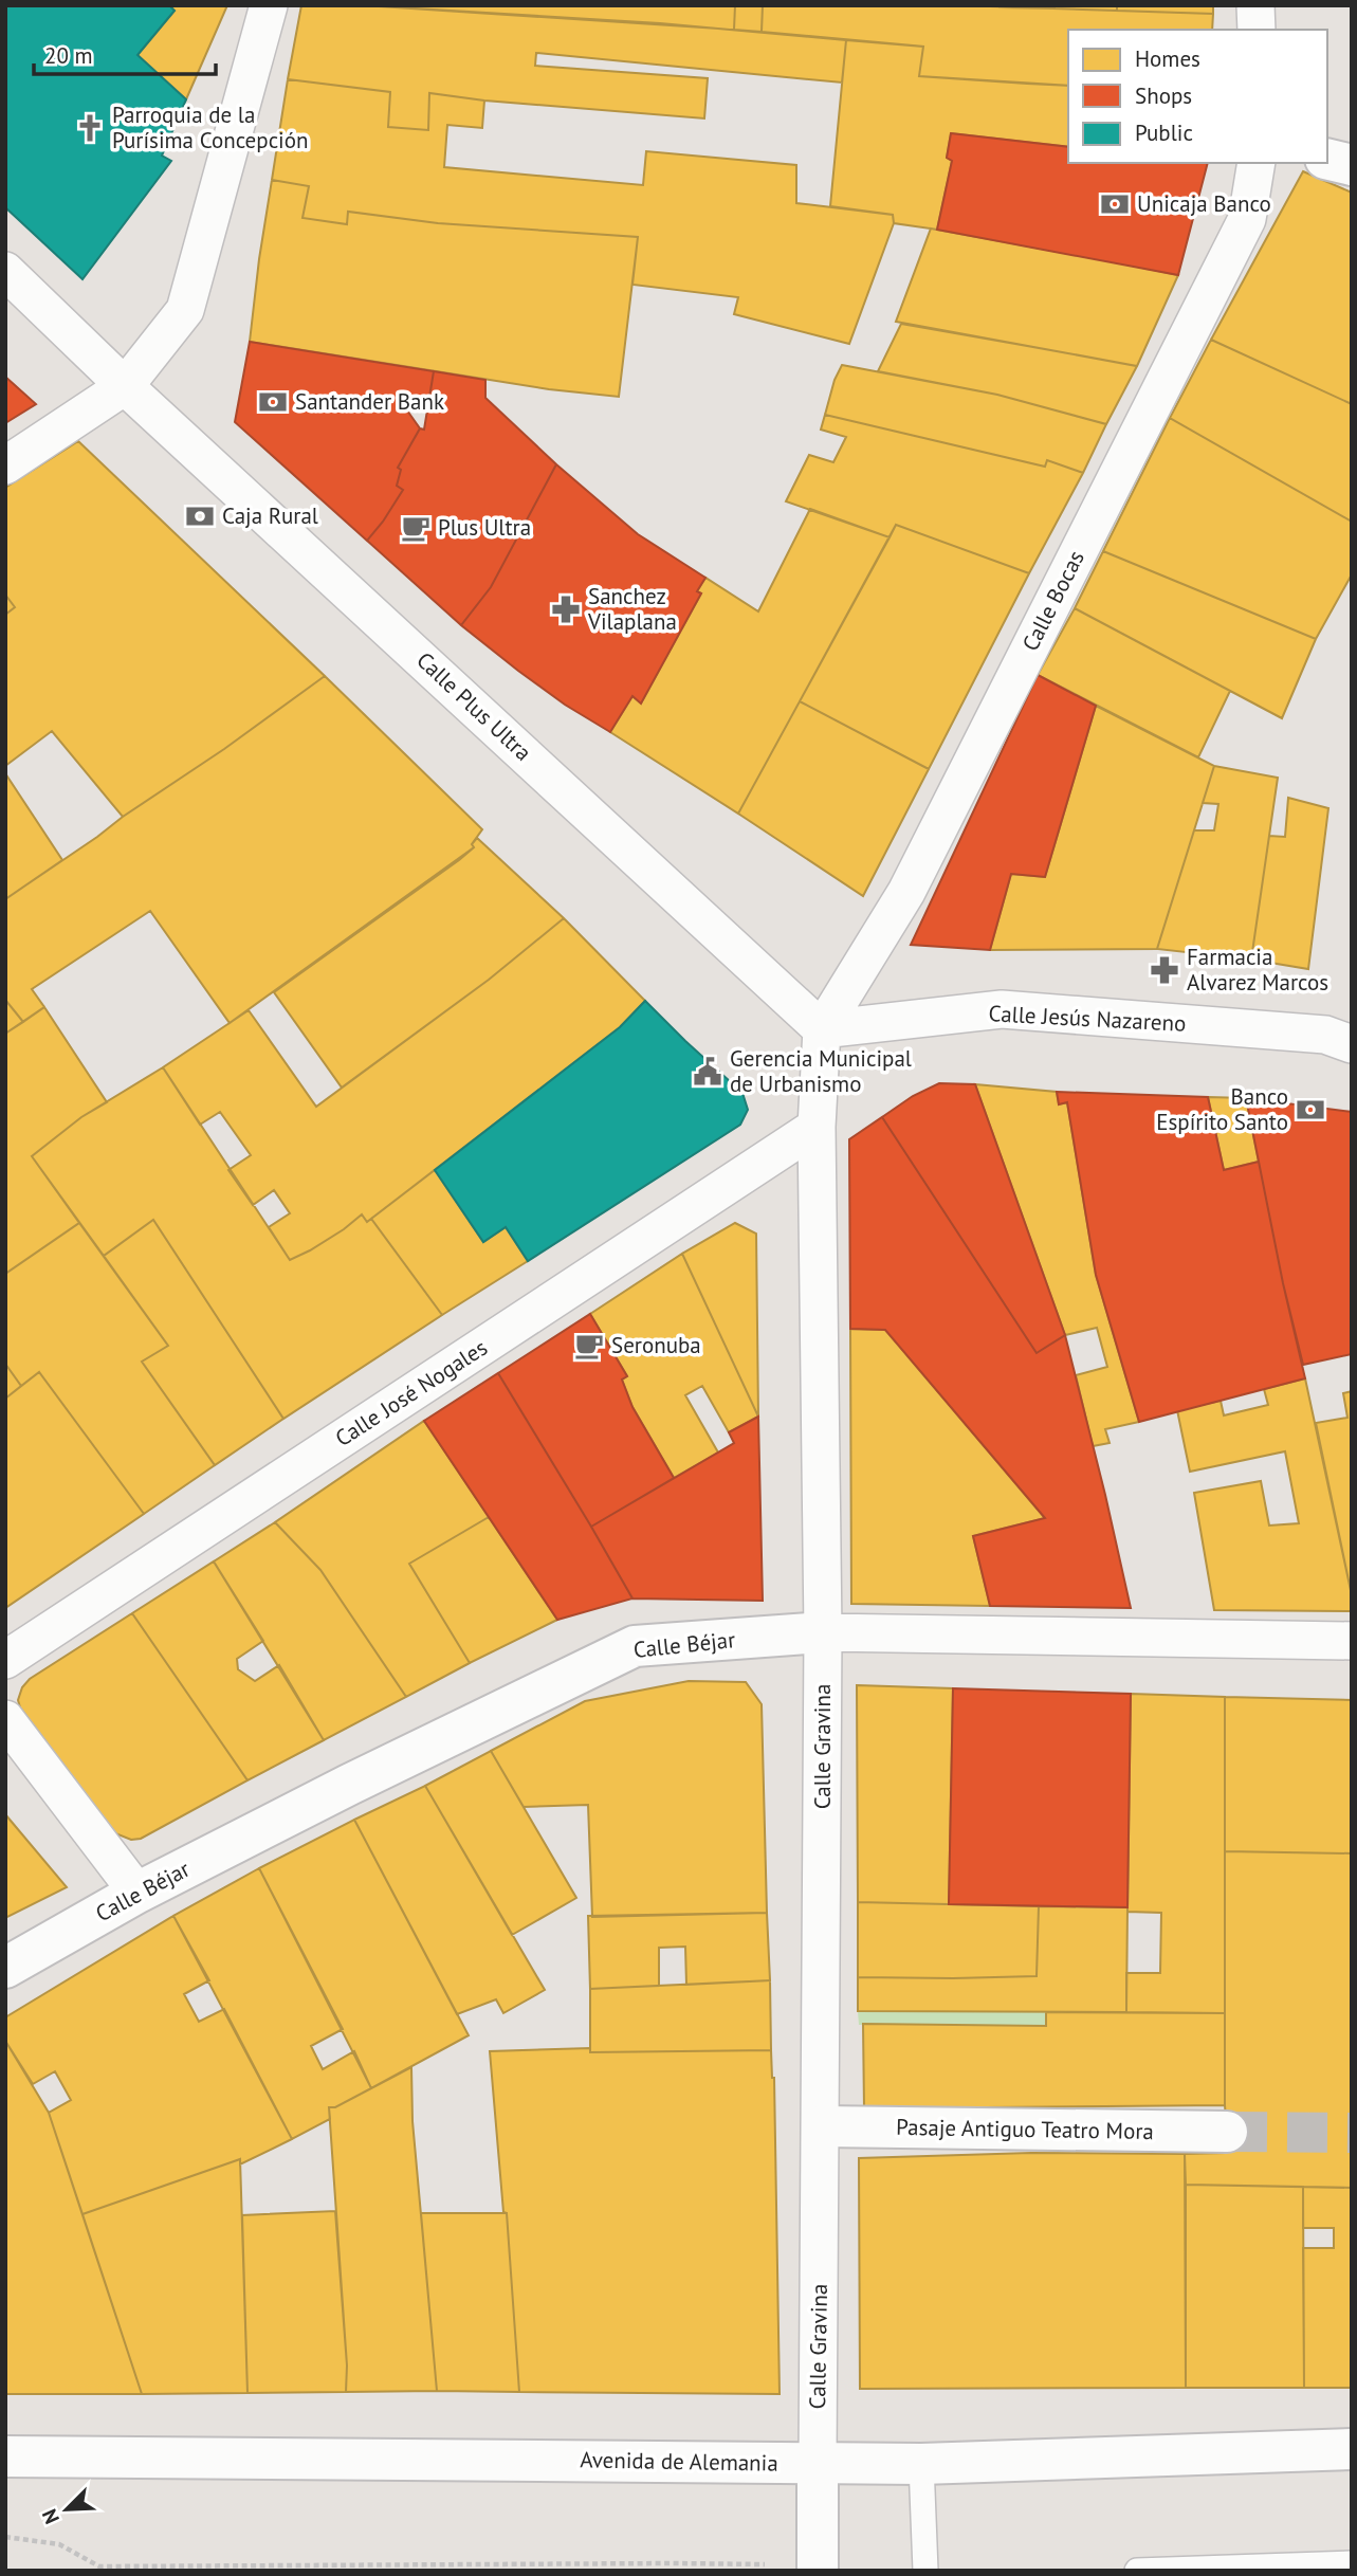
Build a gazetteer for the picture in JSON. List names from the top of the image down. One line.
{"streets":{"street":["Calle Bocas","Calle Plus Ultra","Calle Jesús Nazareno","Calle José Nogales","Calle Béjar","Calle Gravina","Pasaje Antiguo Teatro Mora","Avenida de Alemania"]},"crossings":[["Calle Bocas","Calle Plus Ultra"],["Calle Bocas","Calle Jesús Nazareno"],["Calle Bocas","Calle Gravina"],["Calle Plus Ultra","Calle Jesús Nazareno"],["Calle Plus Ultra","Calle Gravina"],["Calle Jesús Nazareno","Calle Gravina"],["Calle José Nogales","Calle Gravina"],["Calle Béjar","Calle Gravina"],["Calle Gravina","Pasaje Antiguo Teatro Mora"],["Calle Gravina","Avenida de Alemania"]],"places":{"church":["Parroquia de la Purísima Concepción"],"bank":["Unicaja Banco","Santander Bank","Caja Rural","Banco Espírito Santo"],"cafe":["Plus Ultra","Seronuba"],"pharmacy":["Sanchez Vilaplana","Farmacia Alvarez Marcos"],"public building":["Gerencia Municipal de Urbanismo"]},"legend":["Homes","Shops","Public"],"scale_bar":"20 m","north":"bottom left"}
